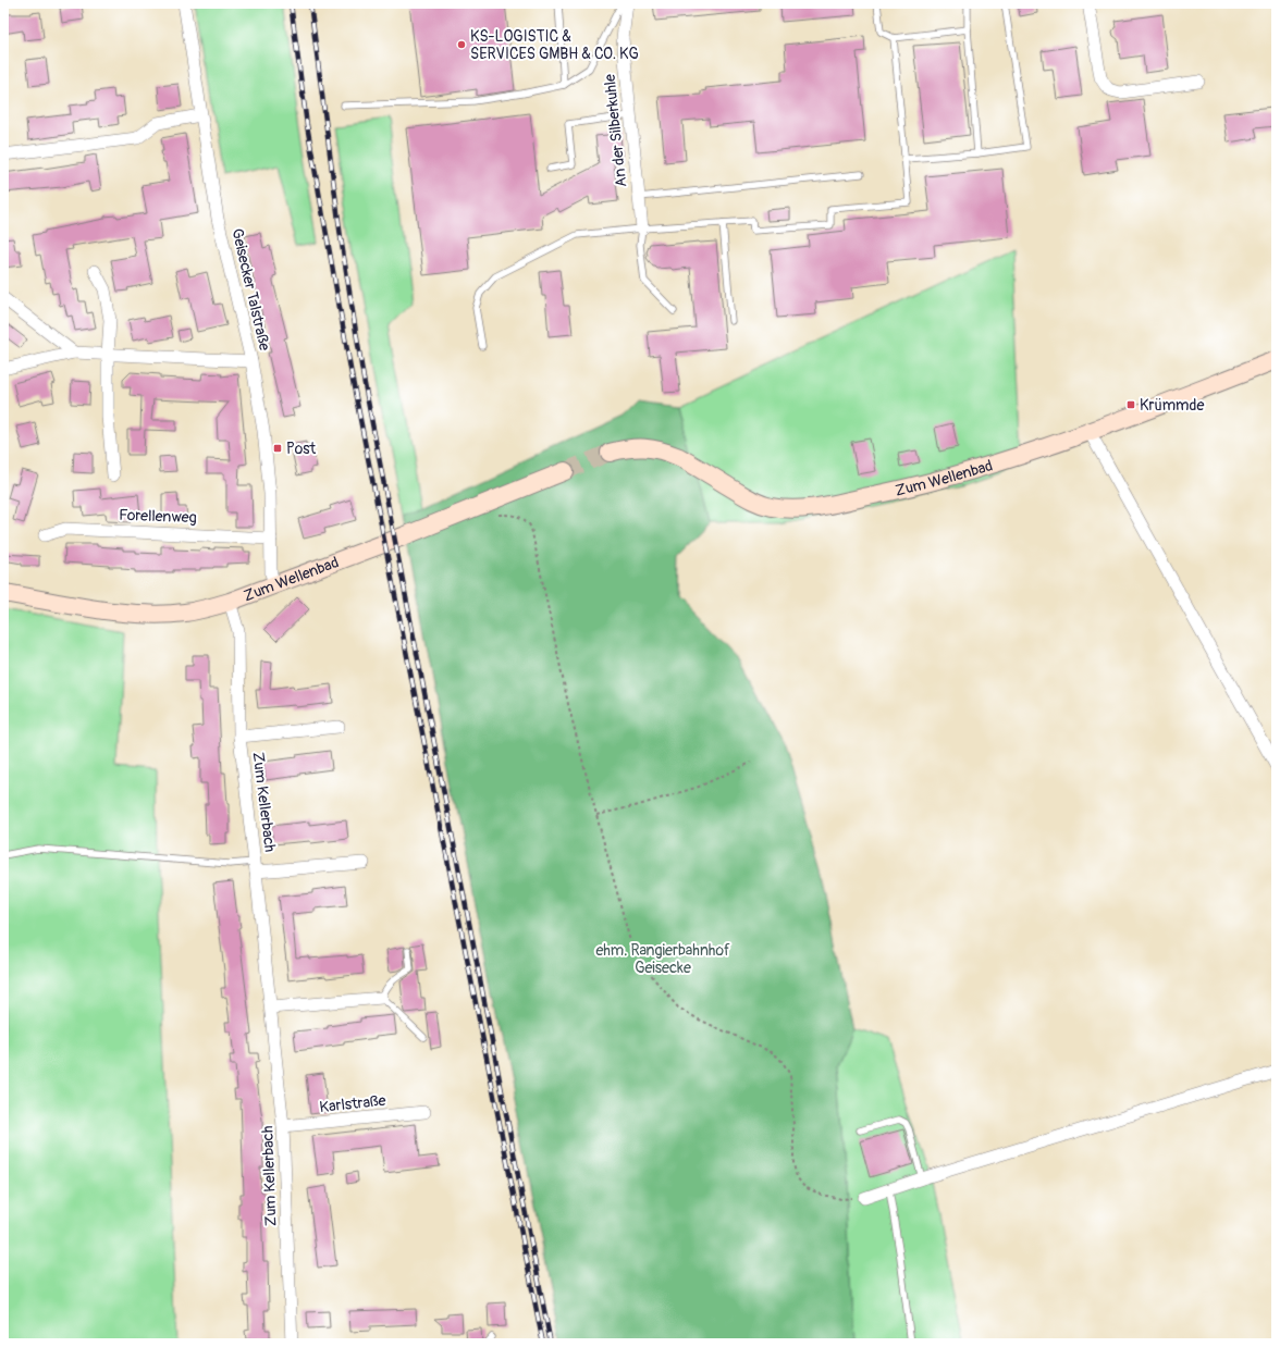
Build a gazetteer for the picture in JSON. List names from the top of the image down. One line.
{"streets":{"main road":["Zum Wellenbad"],"street":["An der Silberkuhle","Geisecker Talstraße","Forellenweg","Zum Kellerbach","Karlstraße"]},"crossings":[["Geisecker Talstraße","Zum Wellenbad"],["Geisecker Talstraße","Forellenweg"],["Zum Wellenbad","Zum Kellerbach"],["Zum Kellerbach","Karlstraße"]],"parks":["ehm. Rangierbahnhof Geisecke"],"places":{"other":["KS-LOGISTIC & SERVICES GMBH & CO. KG"],"transit":["Krümmde","Post"]}}
